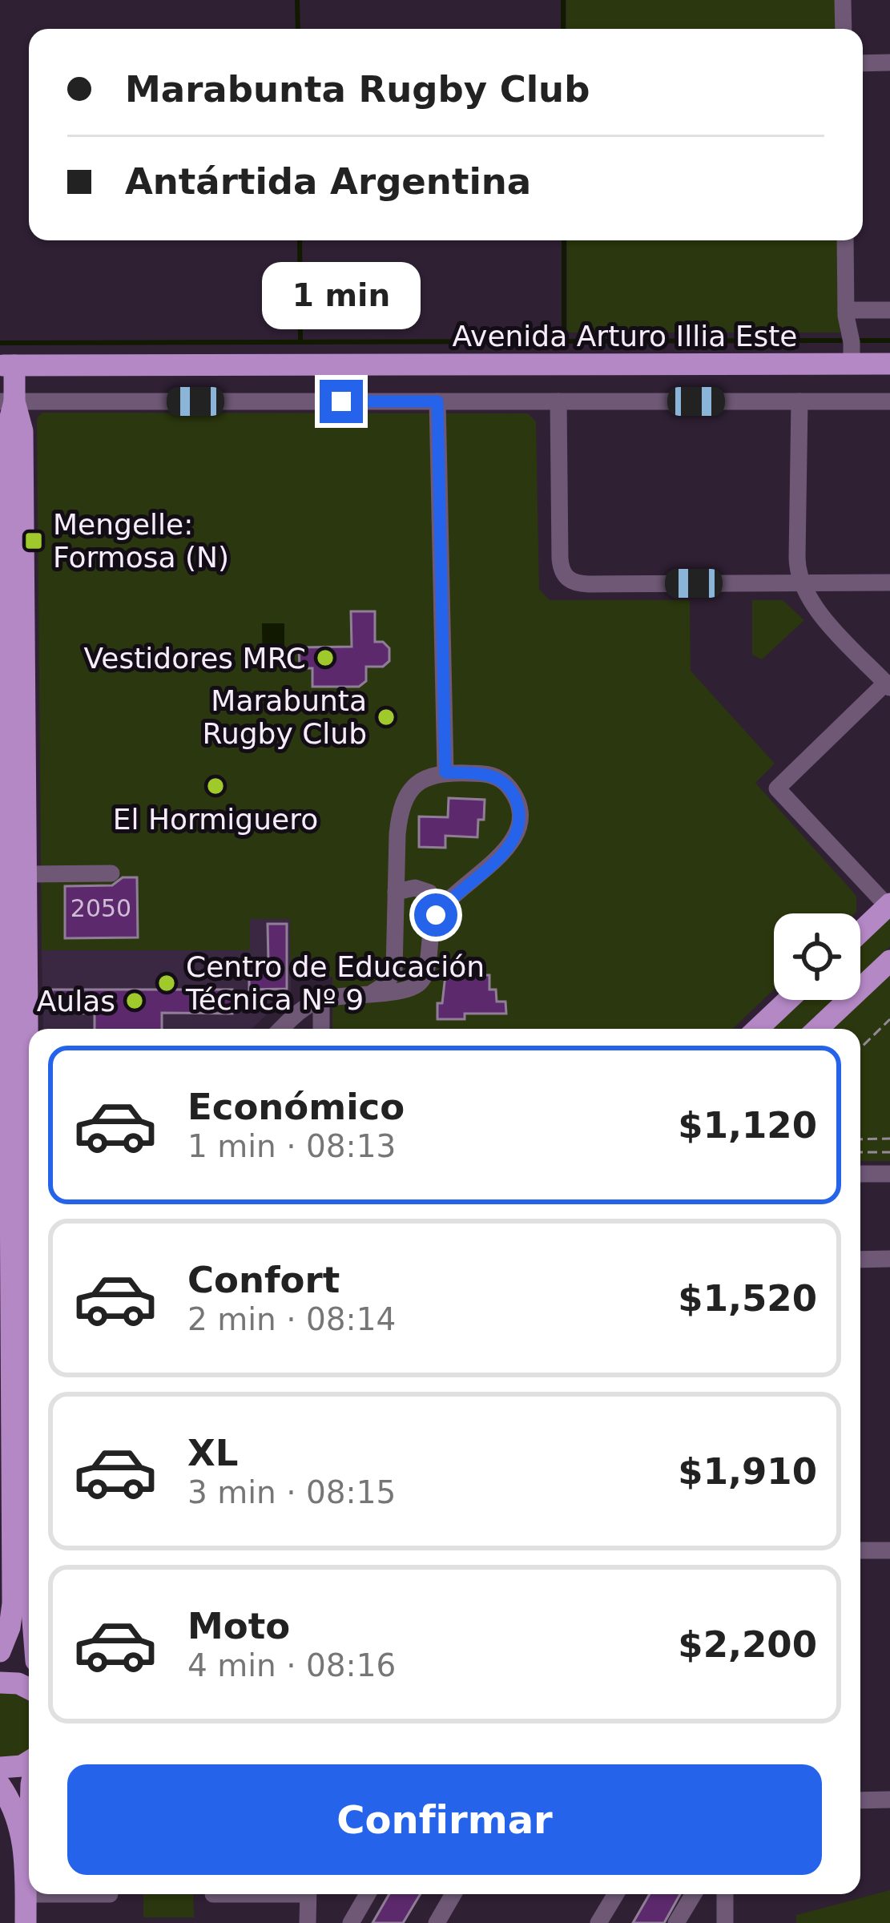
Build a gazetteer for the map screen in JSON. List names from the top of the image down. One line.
{"streets":{"main road":["Avenida Arturo Illia Este"]},"places":{"transit":["Mengelle: Formosa (N)"],"other":["Vestidores MRC","Marabunta Rugby Club","El Hormiguero","Centro de Educación Técnica Nº 9","Aulas"]},"house_numbers":["2050"],"page":{"banner":["Marabunta Rugby Club","Antártida Argentina"],"bubble":"1 min","list":[{"name":"Económico","note":"1 min · 08:13","value":"$1,120"},{"name":"Confort","note":"2 min · 08:14","value":"$1,520"},{"name":"XL","note":"3 min · 08:15","value":"$1,910"},{"name":"Moto","note":"4 min · 08:16","value":"$2,200"}],"buttons":"Confirmar"}}
